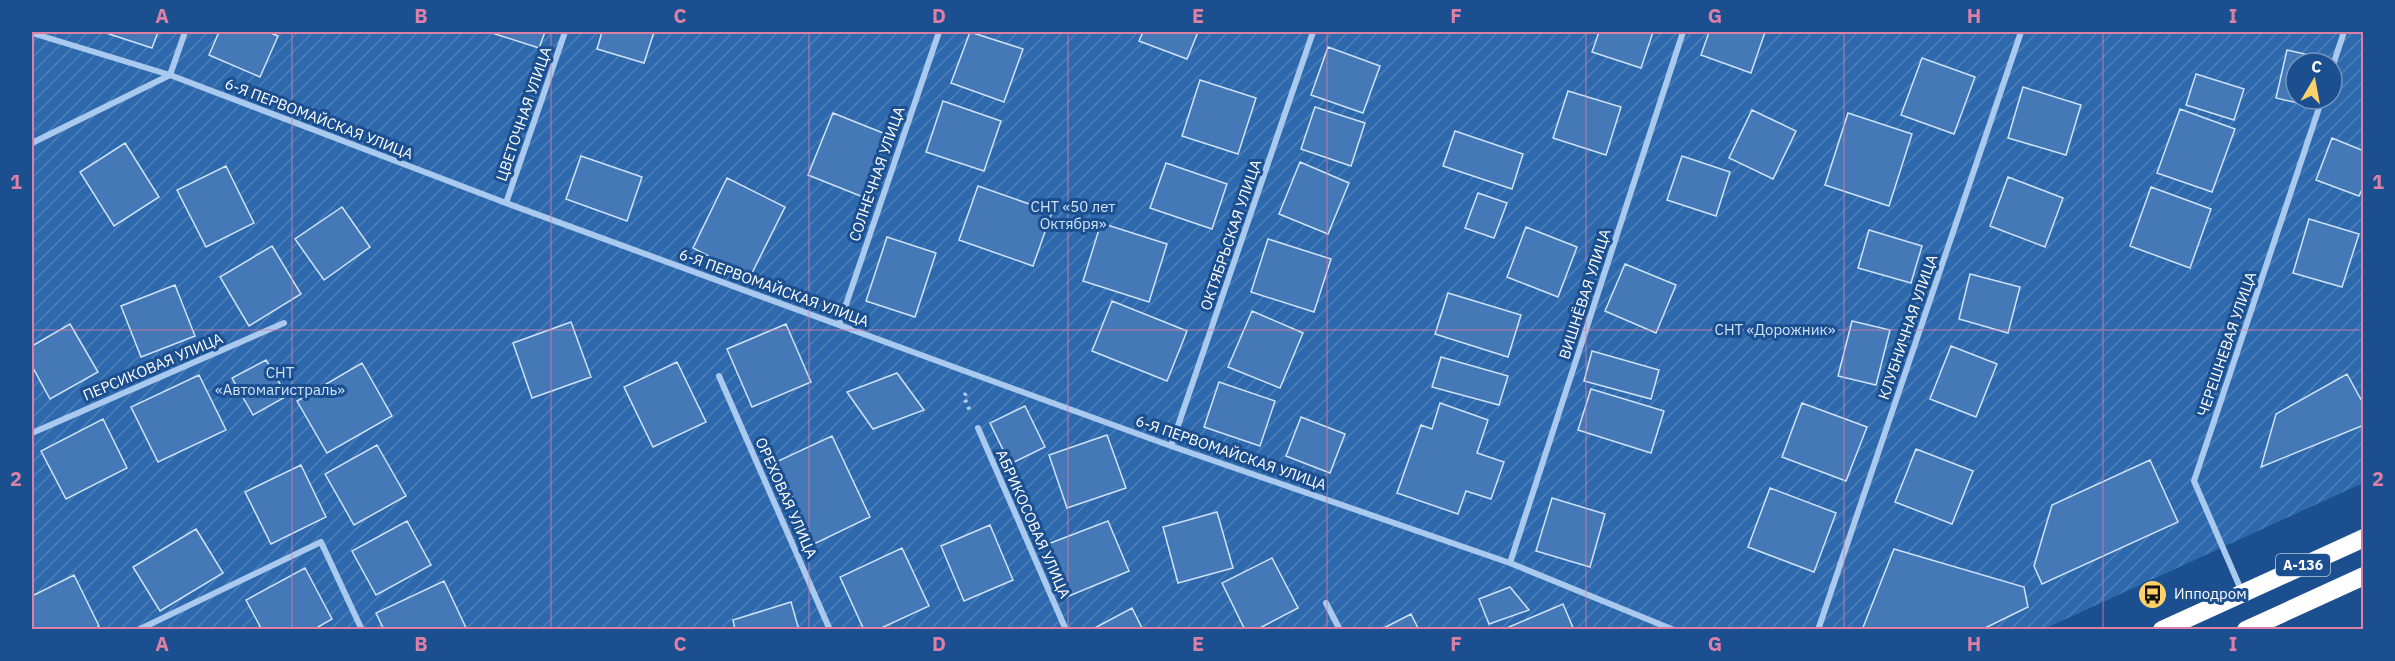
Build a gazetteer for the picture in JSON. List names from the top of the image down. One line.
{"streets":{"highway":["А-136"],"street":["ЦВЕТОЧНАЯ УЛИЦА","6-Я ПЕРВОМАЙСКАЯ УЛИЦА","СОЛНЕЧНАЯ УЛИЦА","ОКТЯБРЬСКАЯ УЛИЦА","ВИШНЁВАЯ УЛИЦА","КЛУБНИЧНАЯ УЛИЦА","ЧЕРЕШНЕВАЯ УЛИЦА","ПЕРСИКОВАЯ УЛИЦА","ОРЕХОВАЯ УЛИЦА","АБРИКОСОВАЯ УЛИЦА"]},"crossings":[["ЦВЕТОЧНАЯ УЛИЦА","6-Я ПЕРВОМАЙСКАЯ УЛИЦА"],["6-Я ПЕРВОМАЙСКАЯ УЛИЦА","СОЛНЕЧНАЯ УЛИЦА"],["6-Я ПЕРВОМАЙСКАЯ УЛИЦА","ОКТЯБРЬСКАЯ УЛИЦА"],["6-Я ПЕРВОМАЙСКАЯ УЛИЦА","ВИШНЁВАЯ УЛИЦА"],["ЧЕРЕШНЕВАЯ УЛИЦА","А-136"]],"parks":["СНТ «50 лет Октября»","СНТ «Дорожник»","СНТ «Автомагистраль»"],"places":{"bus stop":["Ипподром"]},"north":"top","grid":{"columns":["A","B","C","D","E","F","G","H","I"],"rows":["1","2"]}}
